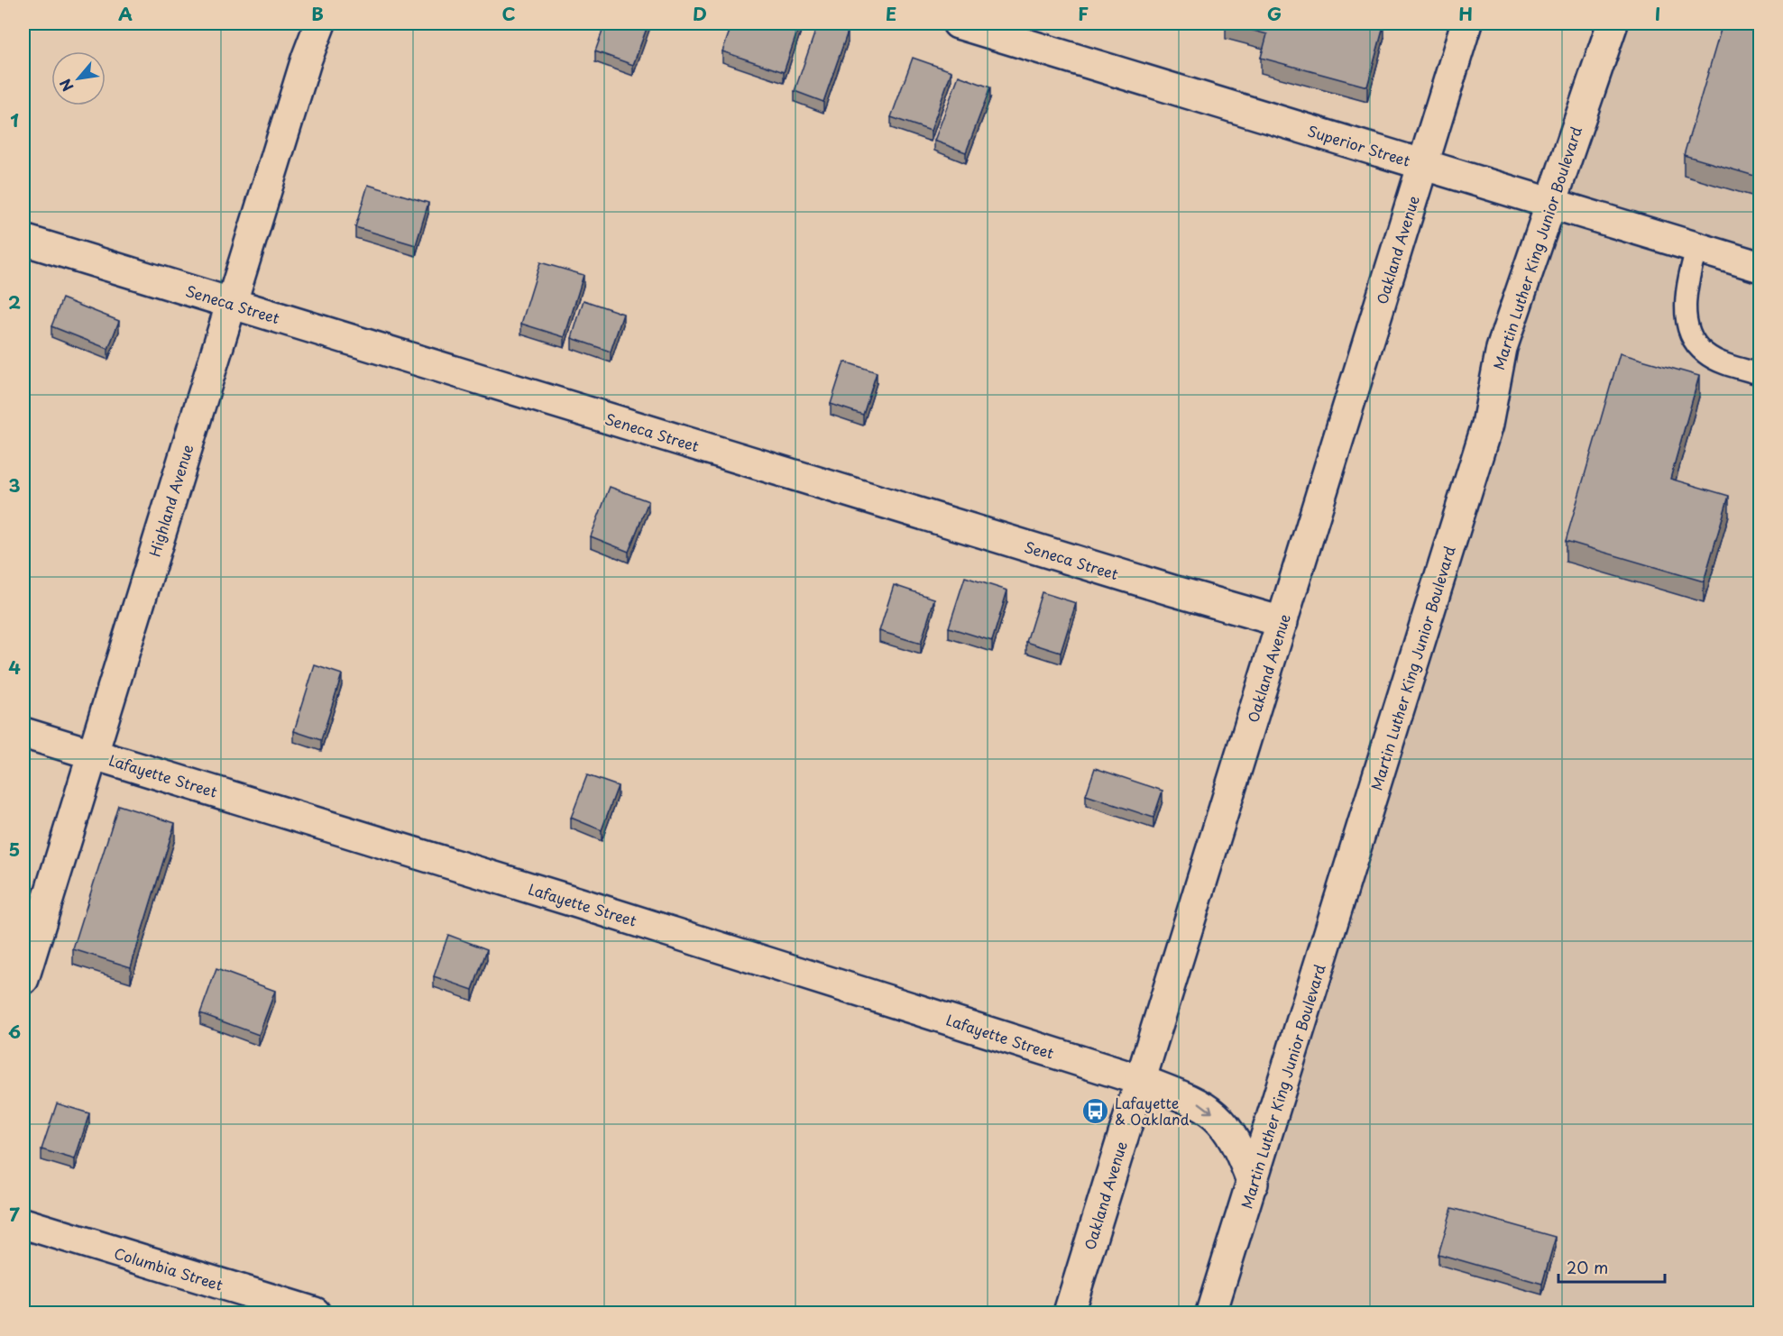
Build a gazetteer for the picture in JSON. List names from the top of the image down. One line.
{"streets":{"street":["Superior Street","Martin Luther King Junior Boulevard","Oakland Avenue","Seneca Street","Highland Avenue","Lafayette Street","Columbia Street"]},"crossings":[["Superior Street","Martin Luther King Junior Boulevard"],["Superior Street","Oakland Avenue"],["Martin Luther King Junior Boulevard","Lafayette Street"],["Oakland Avenue","Seneca Street"],["Oakland Avenue","Lafayette Street"],["Seneca Street","Highland Avenue"],["Highland Avenue","Lafayette Street"]],"places":{"bus stop":["Lafayette & Oakland"]},"scale_bar":"20 m","north":"bottom left","grid":{"columns":["A","B","C","D","E","F","G","H","I"],"rows":["1","2","3","4","5","6","7"]}}
